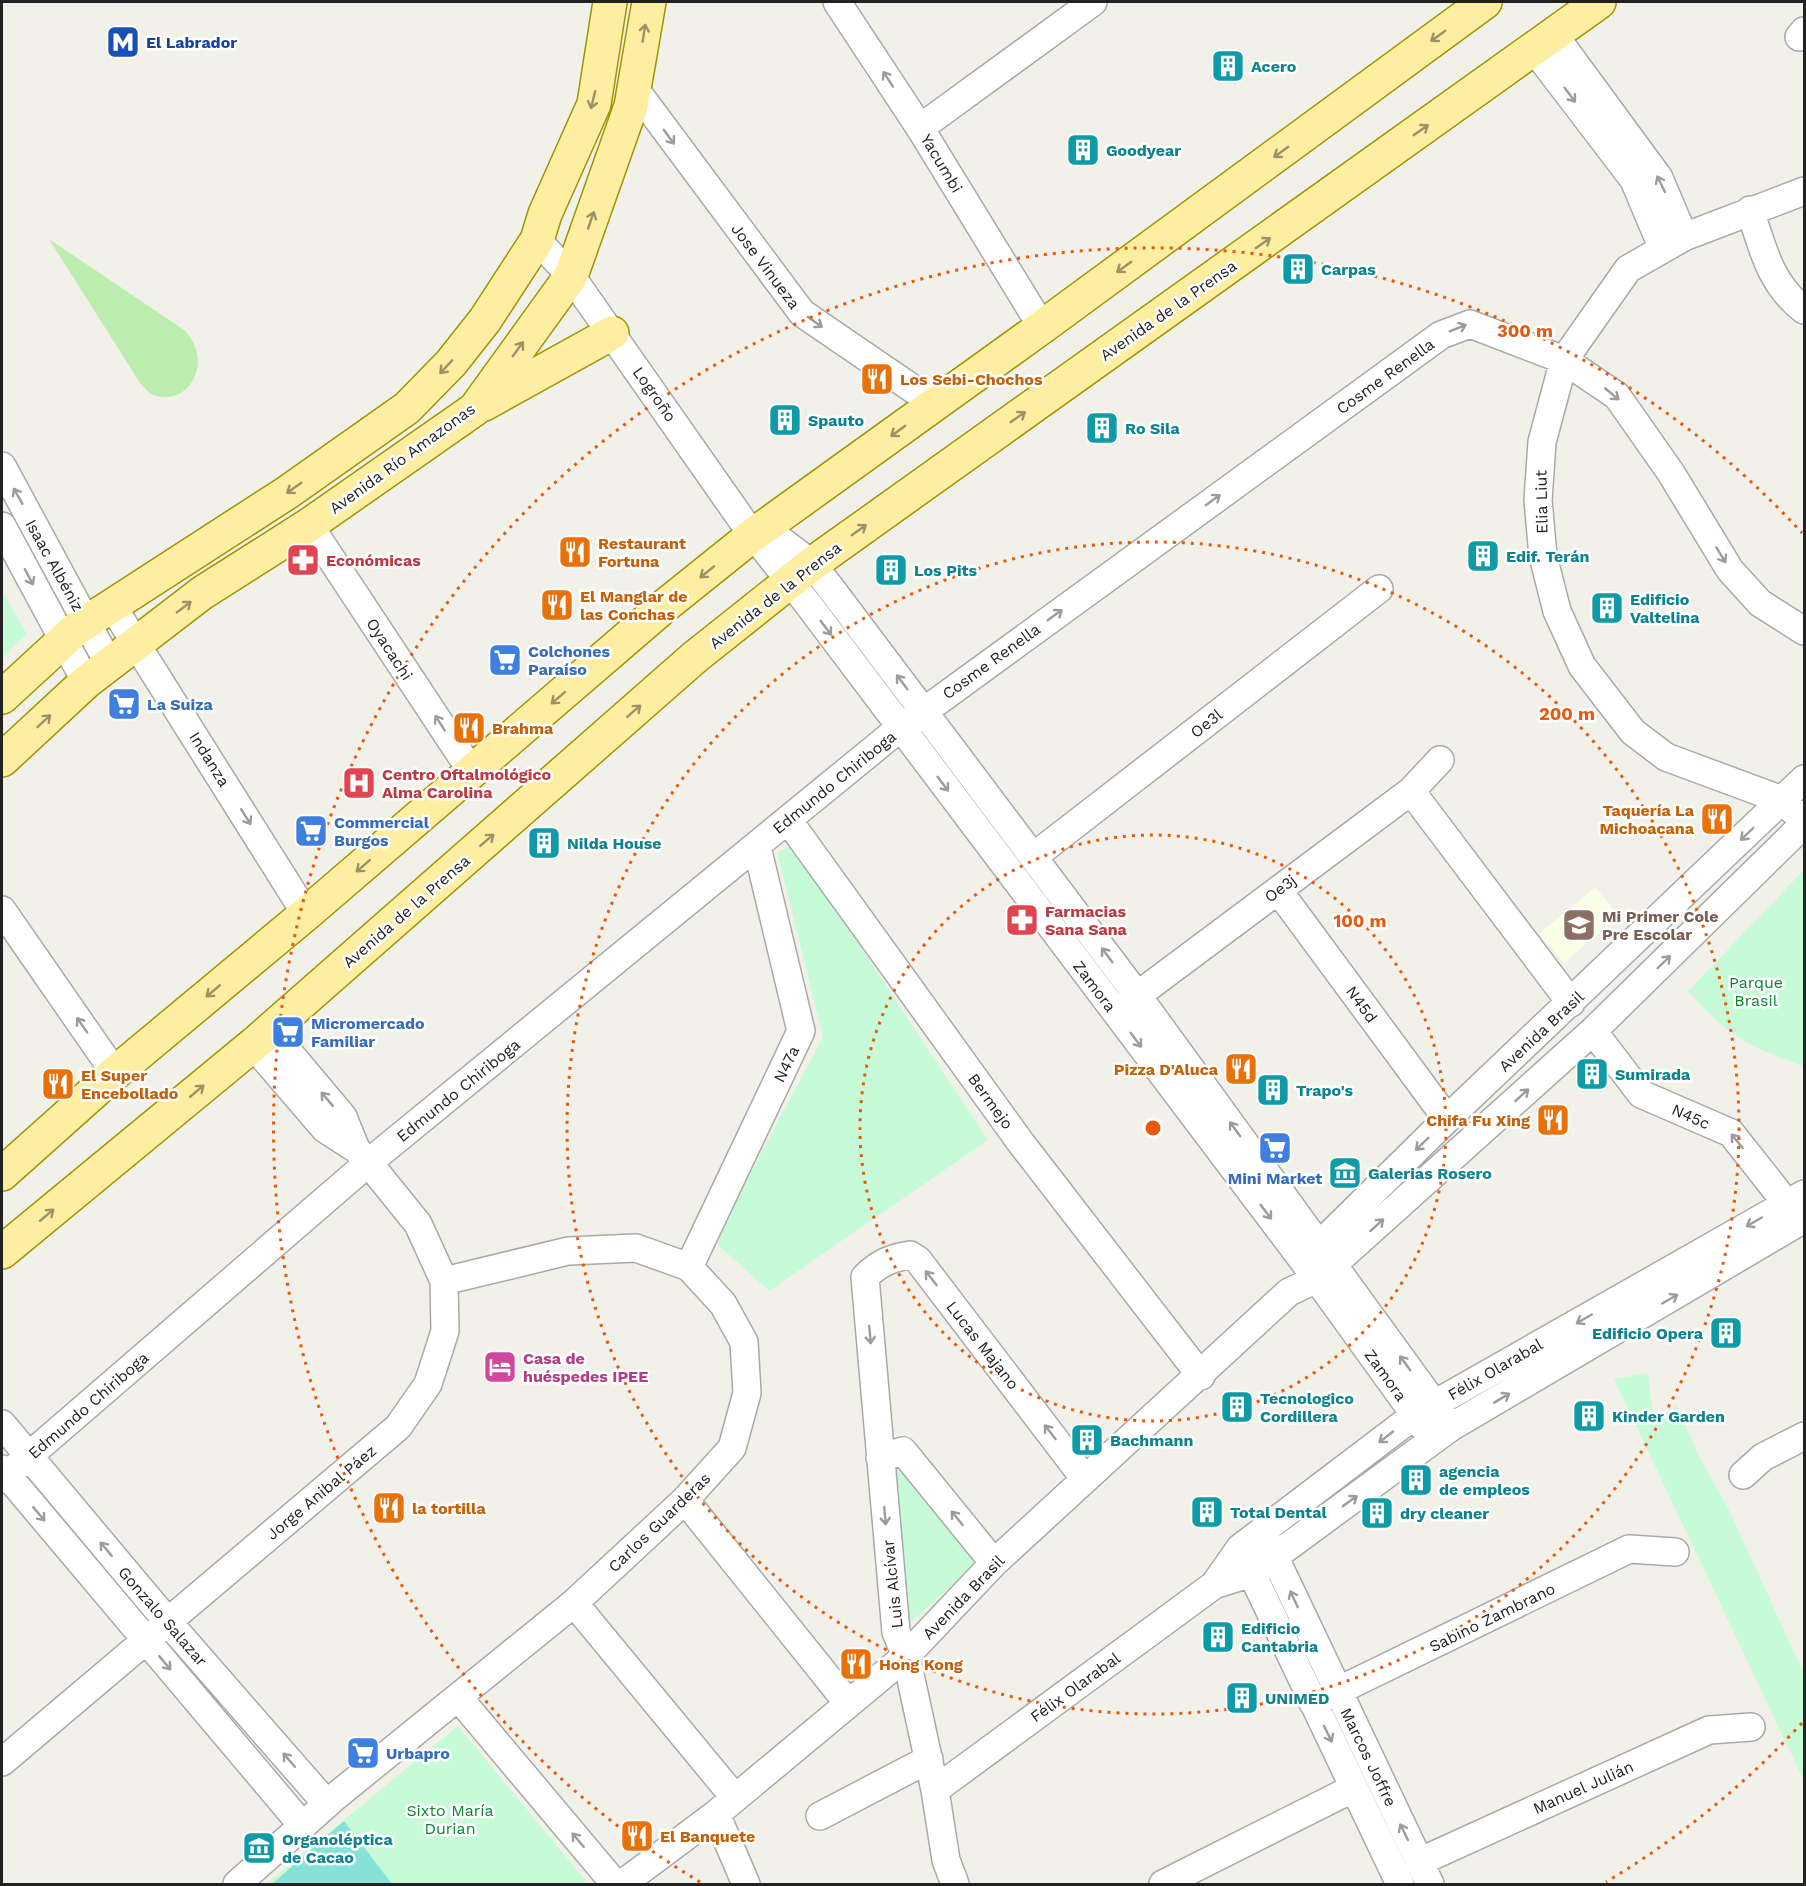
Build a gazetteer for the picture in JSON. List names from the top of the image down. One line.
{"streets":{"main road":["Avenida de la Prensa","Avenida Río Amazonas"],"street":["Yacumbi","Jose Vinueza","Cosme Renella","Logroño","Elia Liut","Isaac Albéniz","Oyacachi","Oe3l","Indanza","Edmundo Chiriboga","Oe3j","Zamora","N45d","Avenida Brasil","N47a","Bermejo","N45c","Lucas Majano","Félix Olarabal","Jorge Anibal Páez","Carlos Guarderas","Luis Alcívar","Gonzalo Salazar","Sabino Zambrano","Marcos Joffre","Manuel Julián"]},"crossings":[["Jose Vinueza","Avenida Río Amazonas"],["Avenida de la Prensa","Zamora"],["Avenida de la Prensa","Jorge Anibal Páez"],["Cosme Renella","Elia Liut"],["Cosme Renella","Edmundo Chiriboga"],["Cosme Renella","Zamora"],["Logroño","Avenida Río Amazonas"],["Logroño","Zamora"],["Avenida Río Amazonas","Isaac Albéniz"],["Avenida Río Amazonas","Oyacachi"],["Avenida Río Amazonas","Indanza"],["Elia Liut","Avenida Brasil"],["Isaac Albéniz","Indanza"],["Oe3l","Zamora"],["Edmundo Chiriboga","Zamora"],["Edmundo Chiriboga","N47a"],["Edmundo Chiriboga","Bermejo"],["Edmundo Chiriboga","Jorge Anibal Páez"],["Edmundo Chiriboga","Gonzalo Salazar"],["Oe3j","Zamora"],["Oe3j","N45d"],["Zamora","Avenida Brasil"],["Zamora","Félix Olarabal"],["N45d","Avenida Brasil"],["Avenida Brasil","Bermejo"],["Avenida Brasil","N45c"],["Avenida Brasil","Lucas Majano"],["Avenida Brasil","Luis Alcívar"],["N47a","Carlos Guarderas"],["N45c","Félix Olarabal"],["Lucas Majano","Luis Alcívar"],["Félix Olarabal","Luis Alcívar"],["Félix Olarabal","Marcos Joffre"],["Jorge Anibal Páez","Carlos Guarderas"],["Jorge Anibal Páez","Gonzalo Salazar"],["Carlos Guarderas","Gonzalo Salazar"],["Sabino Zambrano","Marcos Joffre"],["Marcos Joffre","Manuel Julián"]],"one_way":["Yacumbi","Jose Vinueza","Oyacachi","Indanza","N45c","Lucas Majano","Luis Alcívar"],"parks":["Parque Brasil","Sixto María Durian"],"places":{"metro station":["El Labrador"],"building":["Acero","Goodyear","Carpas","Spauto","Ro Sila","Edif. Terán","Los Pits","Edificio Valtelina","Nilda House","Sumirada","Trapo's","Edificio Opera","Tecnologico Cordillera","Kinder Garden","Bachmann","agencia de empleos","Total Dental","dry cleaner","Edificio Cantabria","UNIMED"],"restaurant":["Los Sebi-Chochos","Restaurant Fortuna","El Manglar de las Conchas","Brahma","Taquería La Michoacana","Pizza D'Aluca","El Super Encebollado","Chifa Fu Xing","la tortilla","Hong Kong","El Banquete"],"pharmacy":["Económicas","Farmacias Sana Sana"],"supermarket":["Colchones Paraíso","La Suiza","Commercial Burgos","Micromercado Familiar","Mini Market","Urbapro"],"hospital":["Centro Oftalmológico Alma Carolina"],"school or university":["Mi Primer Cole Pre Escolar"],"museum":["Galerias Rosero","Organoléptica de Cacao"],"hotel":["Casa de huéspedes IPEE"]},"rings":["300 m","200 m","100 m"]}
